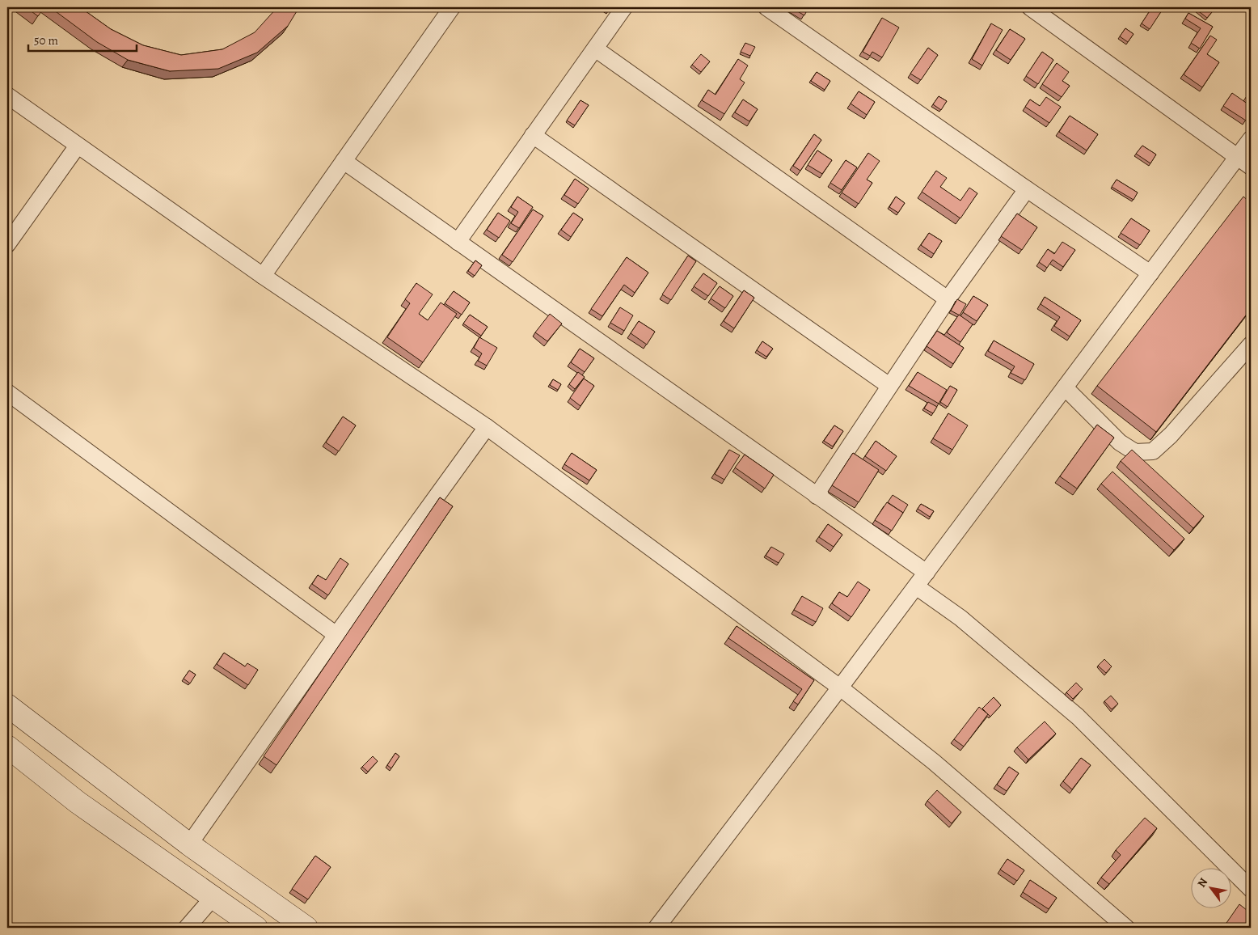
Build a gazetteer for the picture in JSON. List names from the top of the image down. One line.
{"scale_bar":"50 m","north":"top left"}
